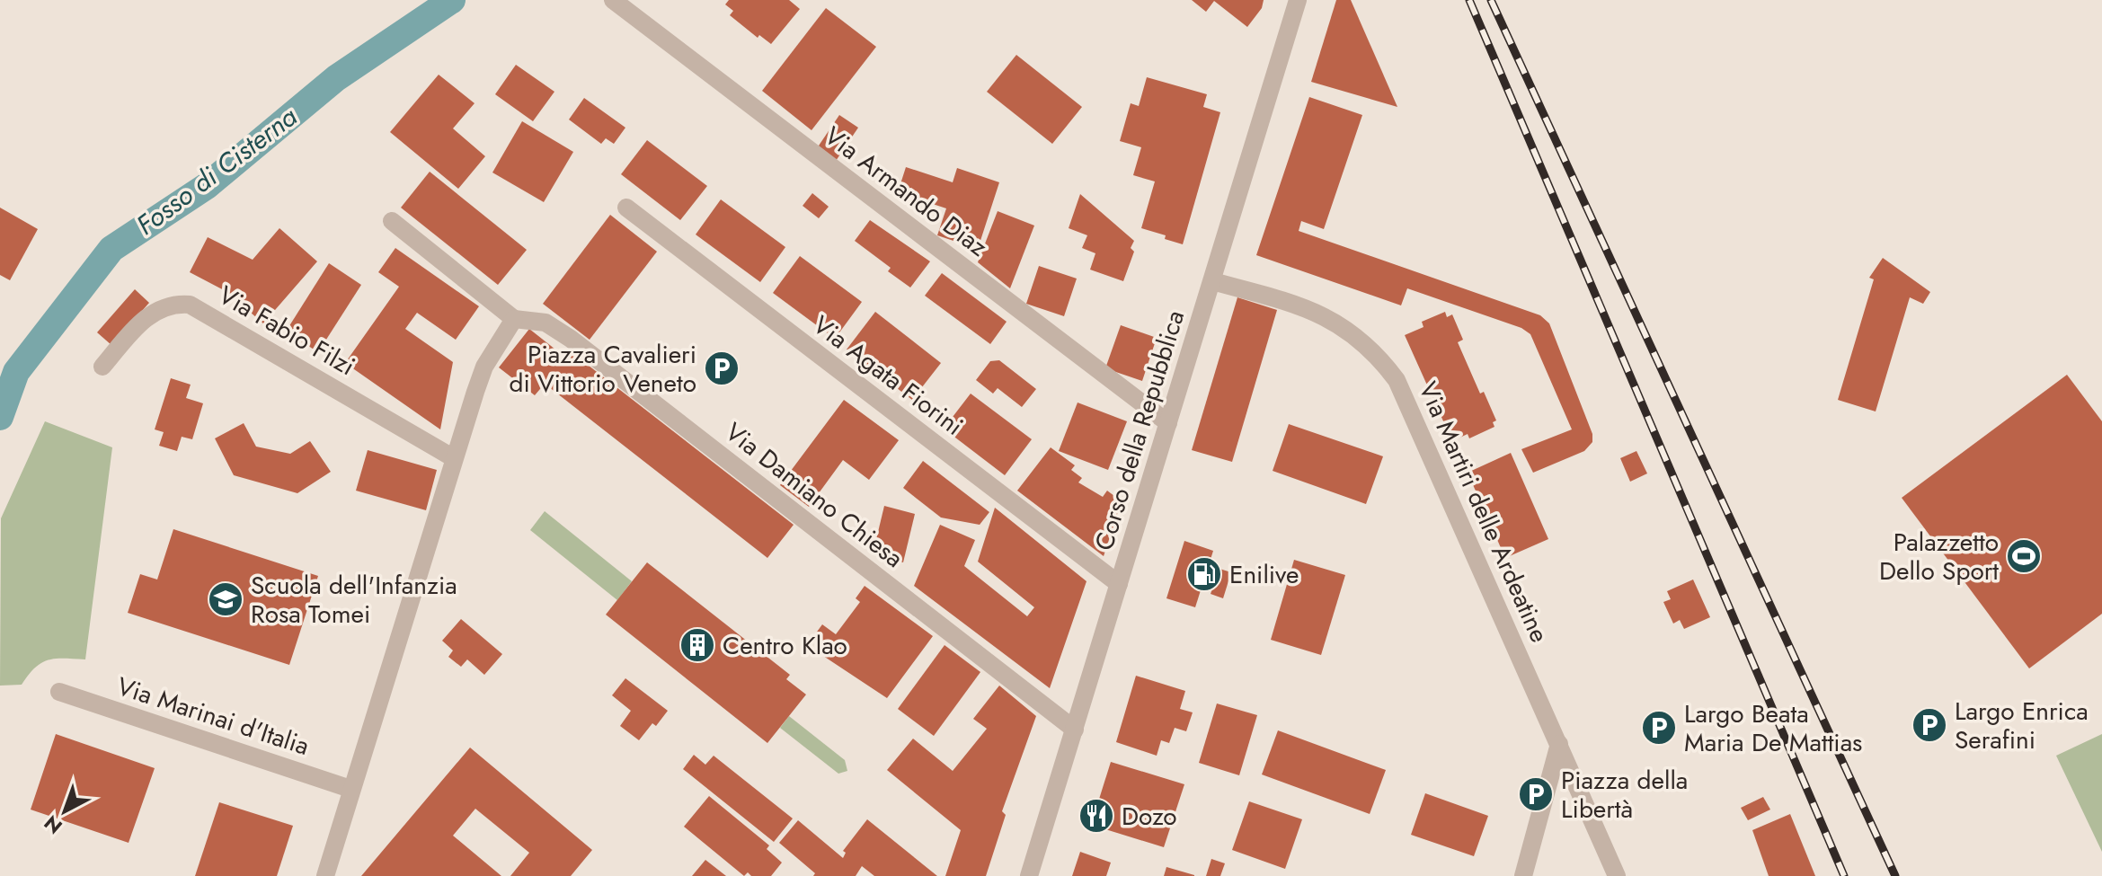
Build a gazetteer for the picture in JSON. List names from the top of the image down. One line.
{"streets":{"street":["Via Armando Diaz","Via Fabio Filzi","Via Agata Fiorini","Corso della Repubblica","Via Damiano Chiesa","Via Martiri delle Ardeatine","Via Marinai d'Italia"]},"crossings":[["Via Armando Diaz","Corso della Repubblica"],["Via Agata Fiorini","Corso della Repubblica"],["Corso della Repubblica","Via Damiano Chiesa"],["Corso della Repubblica","Via Martiri delle Ardeatine"]],"water":["Fosso di Cisterna"],"places":{"parking":["Piazza Cavalieri di Vittorio Veneto","Largo Enrica Serafini","Largo Beata Maria De Mattias","Piazza della Libertà"],"sports":["Palazzetto Dello Sport"],"fuel station":["Enilive"],"school or university":["Scuola dell'Infanzia Rosa Tomei"],"building":["Centro Klao"],"restaurant":["Dozo"]},"north":"bottom left"}
